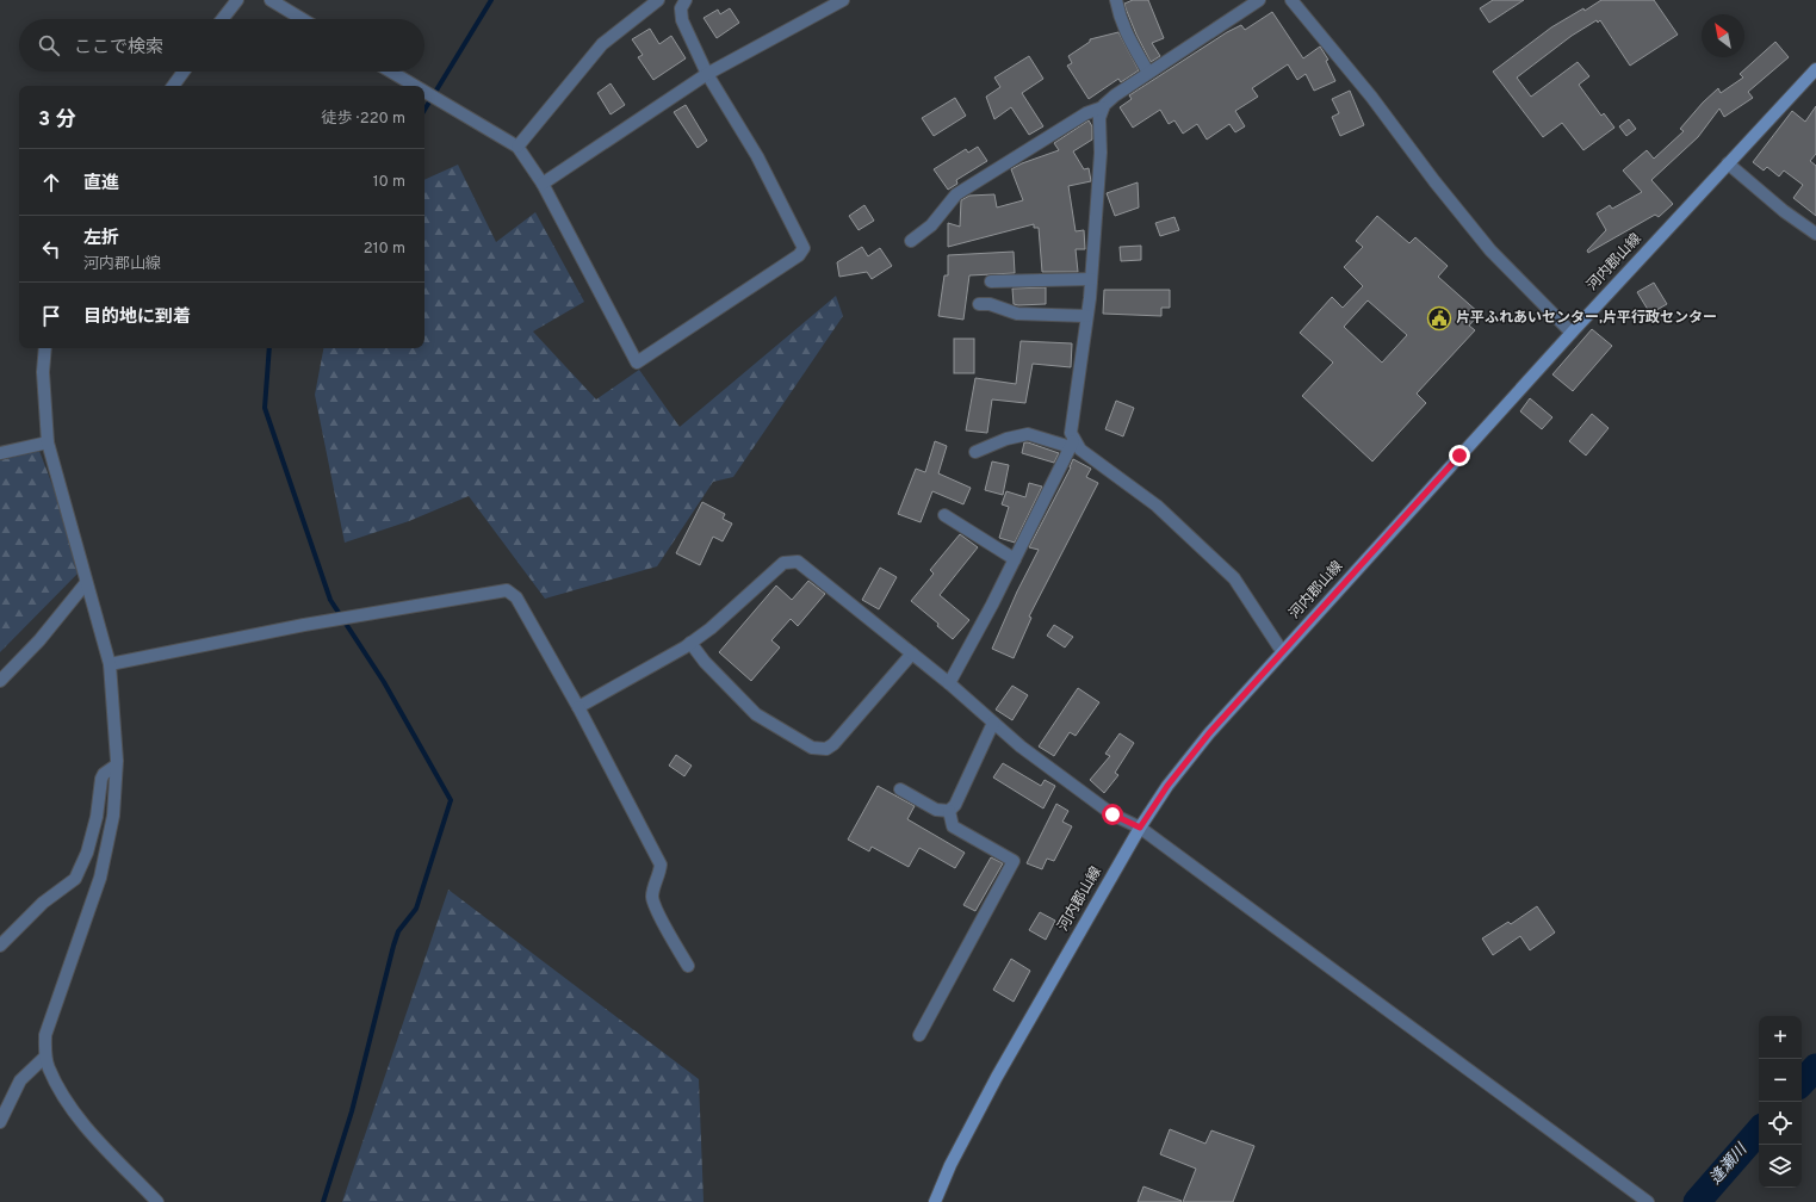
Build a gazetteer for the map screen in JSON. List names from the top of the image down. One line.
{"streets":{"main road":["河内郡山線"]},"water":["逢瀬川"],"places":{"public building":["片平ふれあいセンター,片平行政センター"]},"north":"top left","page":{"search":"ここで検索","heading":["3 分","徒歩 · 220 m"],"list":[["直進","10 m"],["左折","河内郡山線","210 m"],"目的地に到着"],"map_buttons":["+","−"]}}
